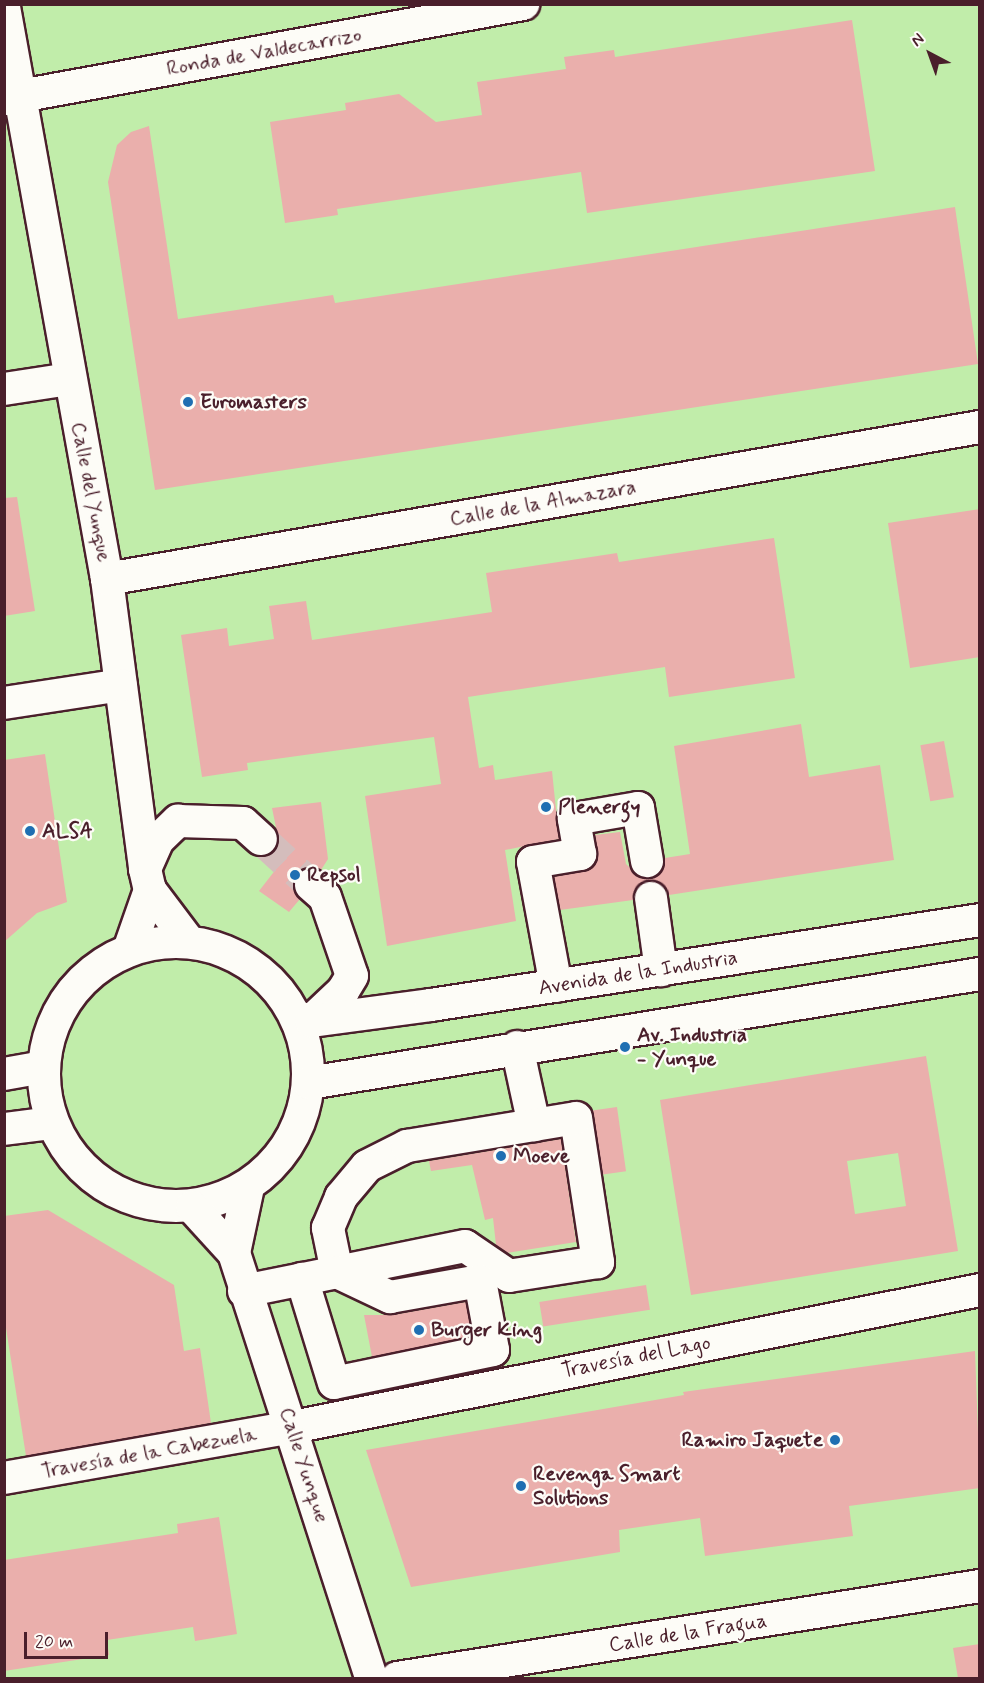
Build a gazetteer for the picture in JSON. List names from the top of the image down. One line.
{"streets":{"street":["Ronda de Valdecarrizo","Calle del Yunque","Calle de la Almazara","Avenida de la Industria","Travesía del Lago","Travesía de la Cabezuela","Calle Yunque","Calle de la Fragua"]},"crossings":[["Ronda de Valdecarrizo","Calle del Yunque"],["Calle del Yunque","Calle de la Almazara"],["Travesía del Lago","Travesía de la Cabezuela"],["Travesía del Lago","Calle Yunque"],["Travesía de la Cabezuela","Calle Yunque"]],"places":["Euromasters","Plenergy","ALSA","Repsol","Av. Industria - Yunque","Moeve","Burger King","Ramiro Jaquete","Revenga Smart Solutions"],"scale_bar":"20 m","north":"top left"}
